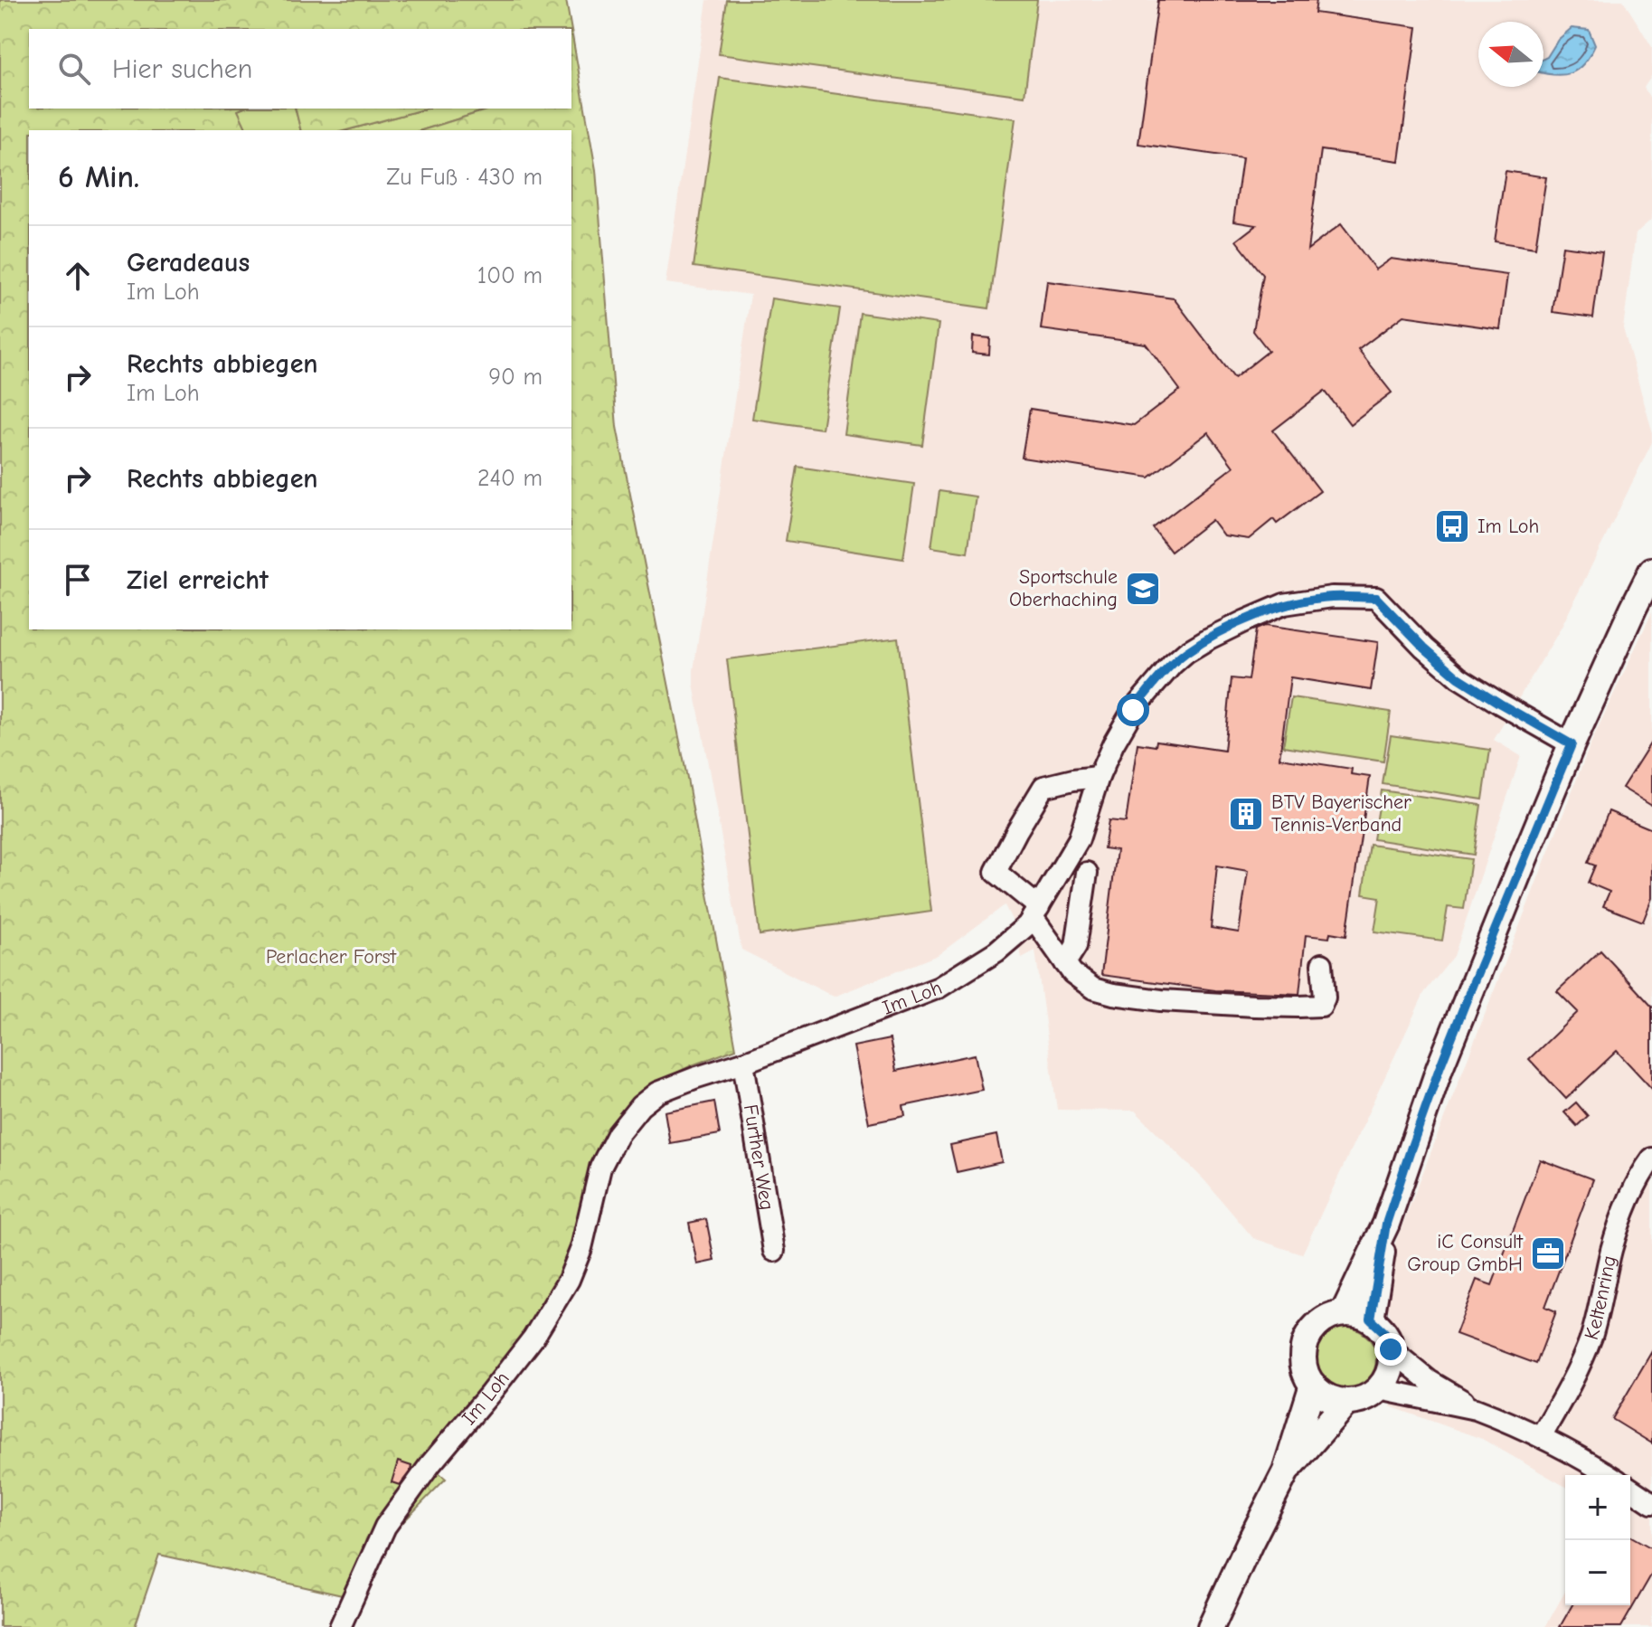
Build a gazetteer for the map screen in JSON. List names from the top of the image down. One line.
{"streets":{"street":["Im Loh","Further Weg","Keltenring"]},"crossings":[["Im Loh","Further Weg"]],"parks":["Perlacher Forst"],"places":{"bus stop":["Im Loh"],"school or university":["Sportschule Oberhaching"],"building":["BTV Bayerischer Tennis-Verband"],"office":["iC Consult Group GmbH"]},"north":"left","page":{"search":"Hier suchen","heading":["6 Min.","Zu Fuß · 430 m"],"list":[["Geradeaus","Im Loh","100 m"],["Rechts abbiegen","Im Loh","90 m"],["Rechts abbiegen","240 m"],"Ziel erreicht"],"map_buttons":["+","−"]}}
